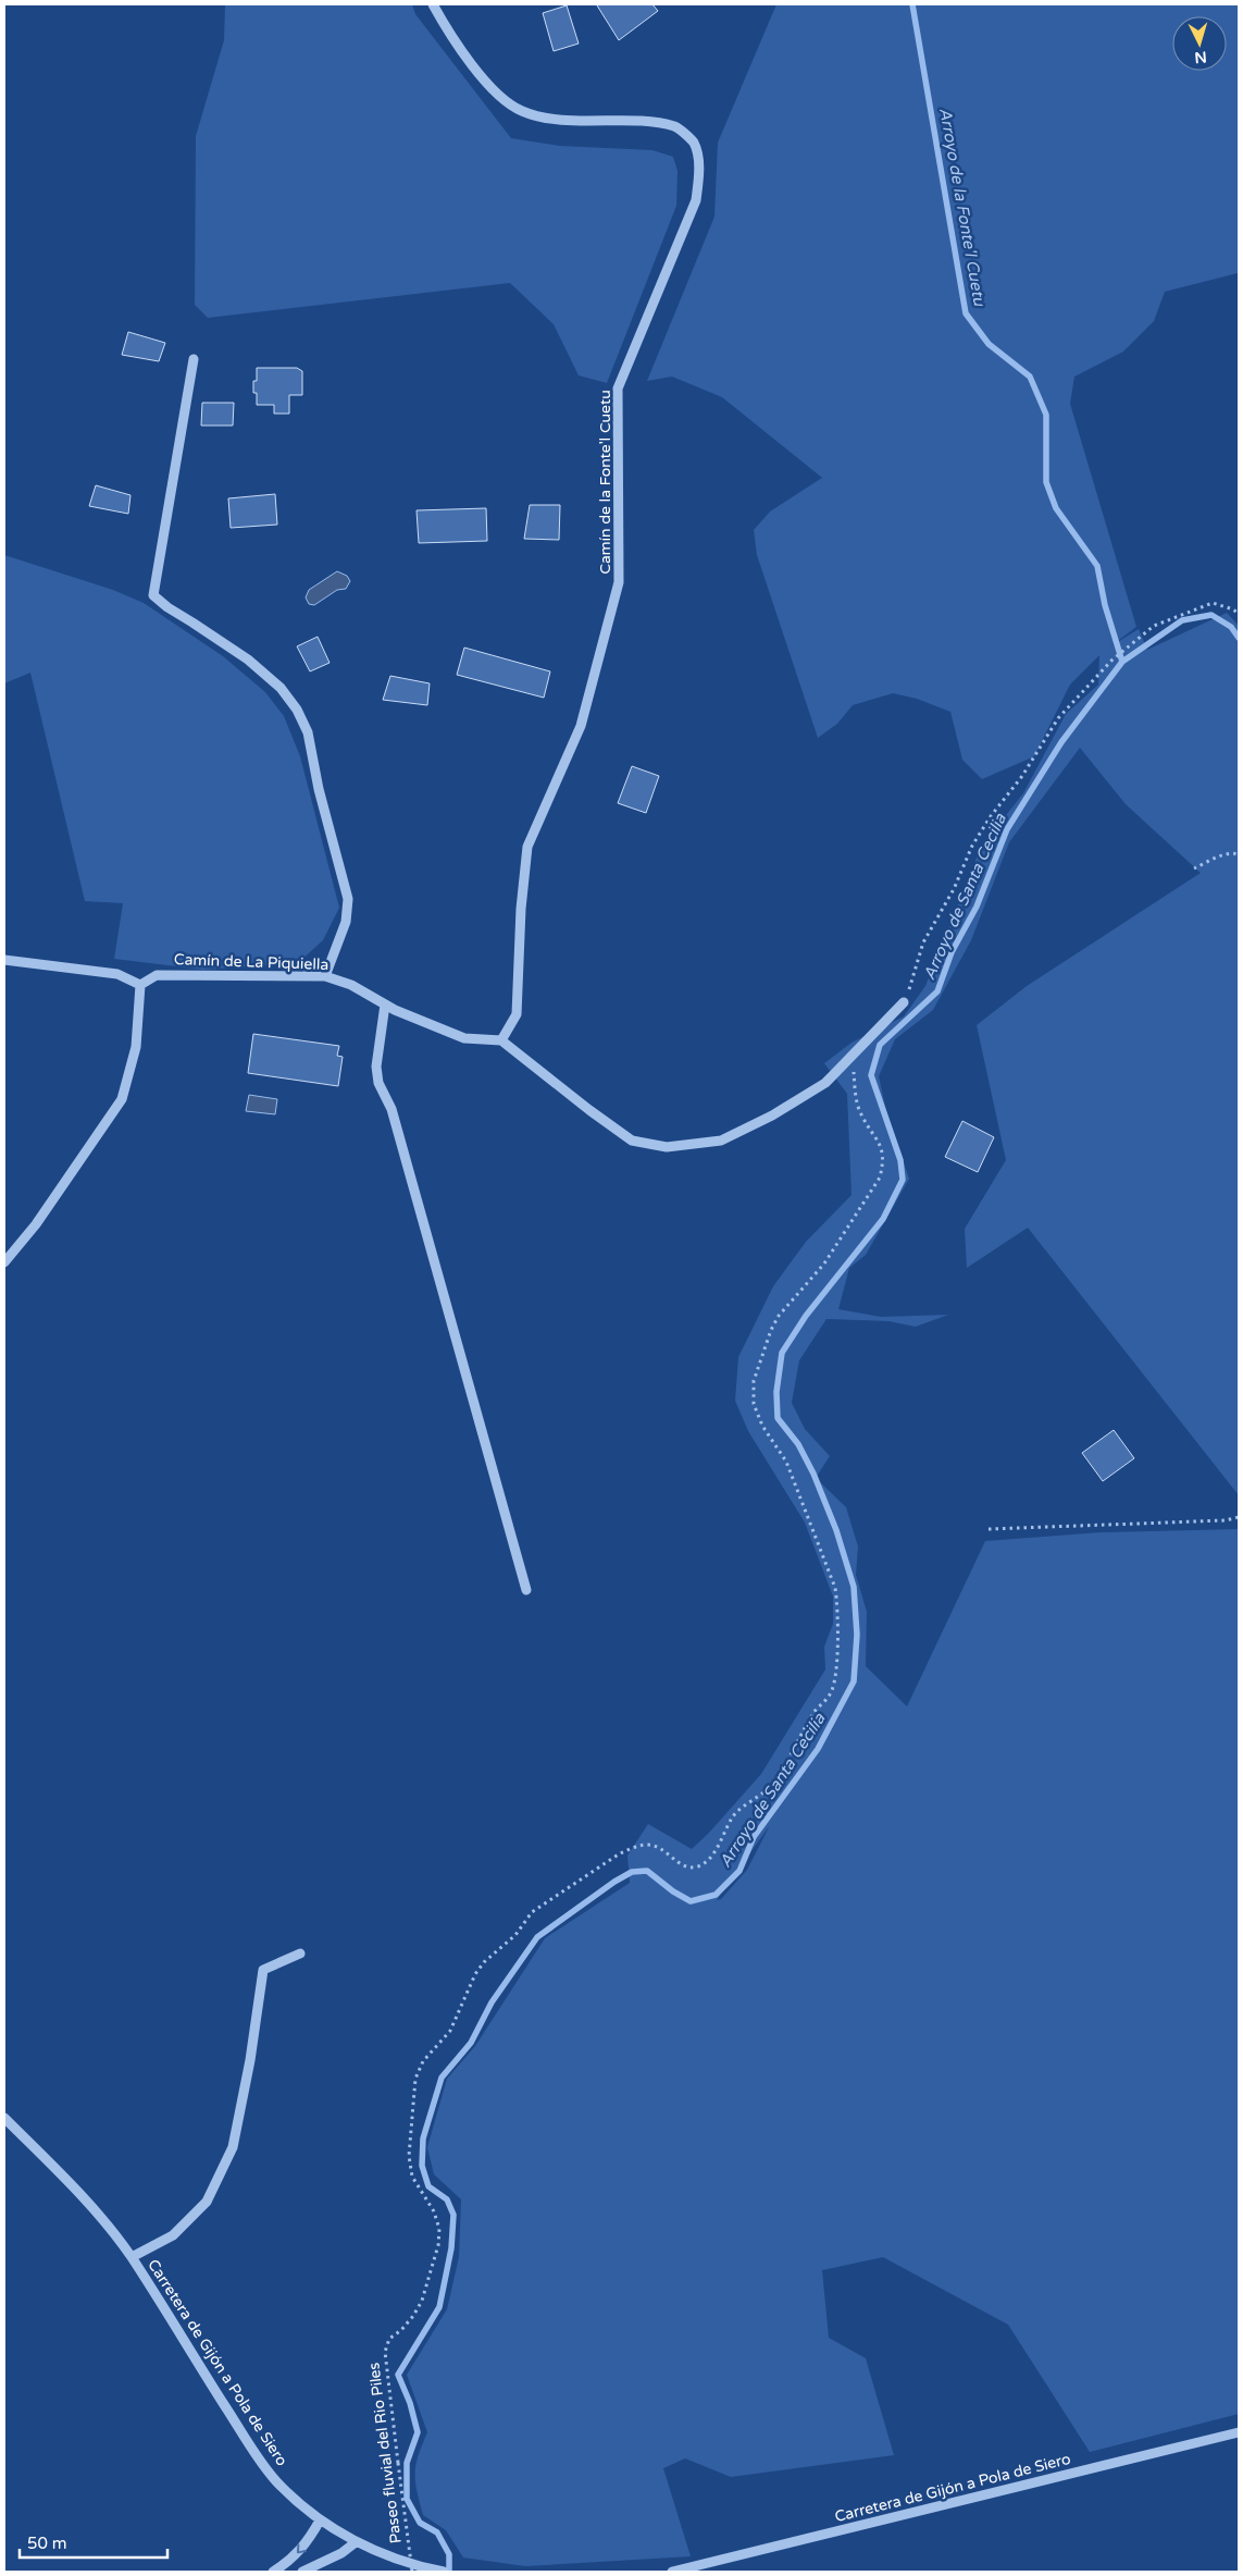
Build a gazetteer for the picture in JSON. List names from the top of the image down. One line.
{"streets":{"street":["Camín de la Fonte'l Cuetu","Camín de La Piquiella","Carretera de Gijón a Pola de Siero"],"path":["Paseo fluvial del Rio Piles"]},"crossings":[["Camín de la Fonte'l Cuetu","Camín de La Piquiella"]],"water":["Arroyo de la Fonte'l Cuetu","Arroyo de Santa Cecilia"],"scale_bar":"50 m","north":"bottom"}
